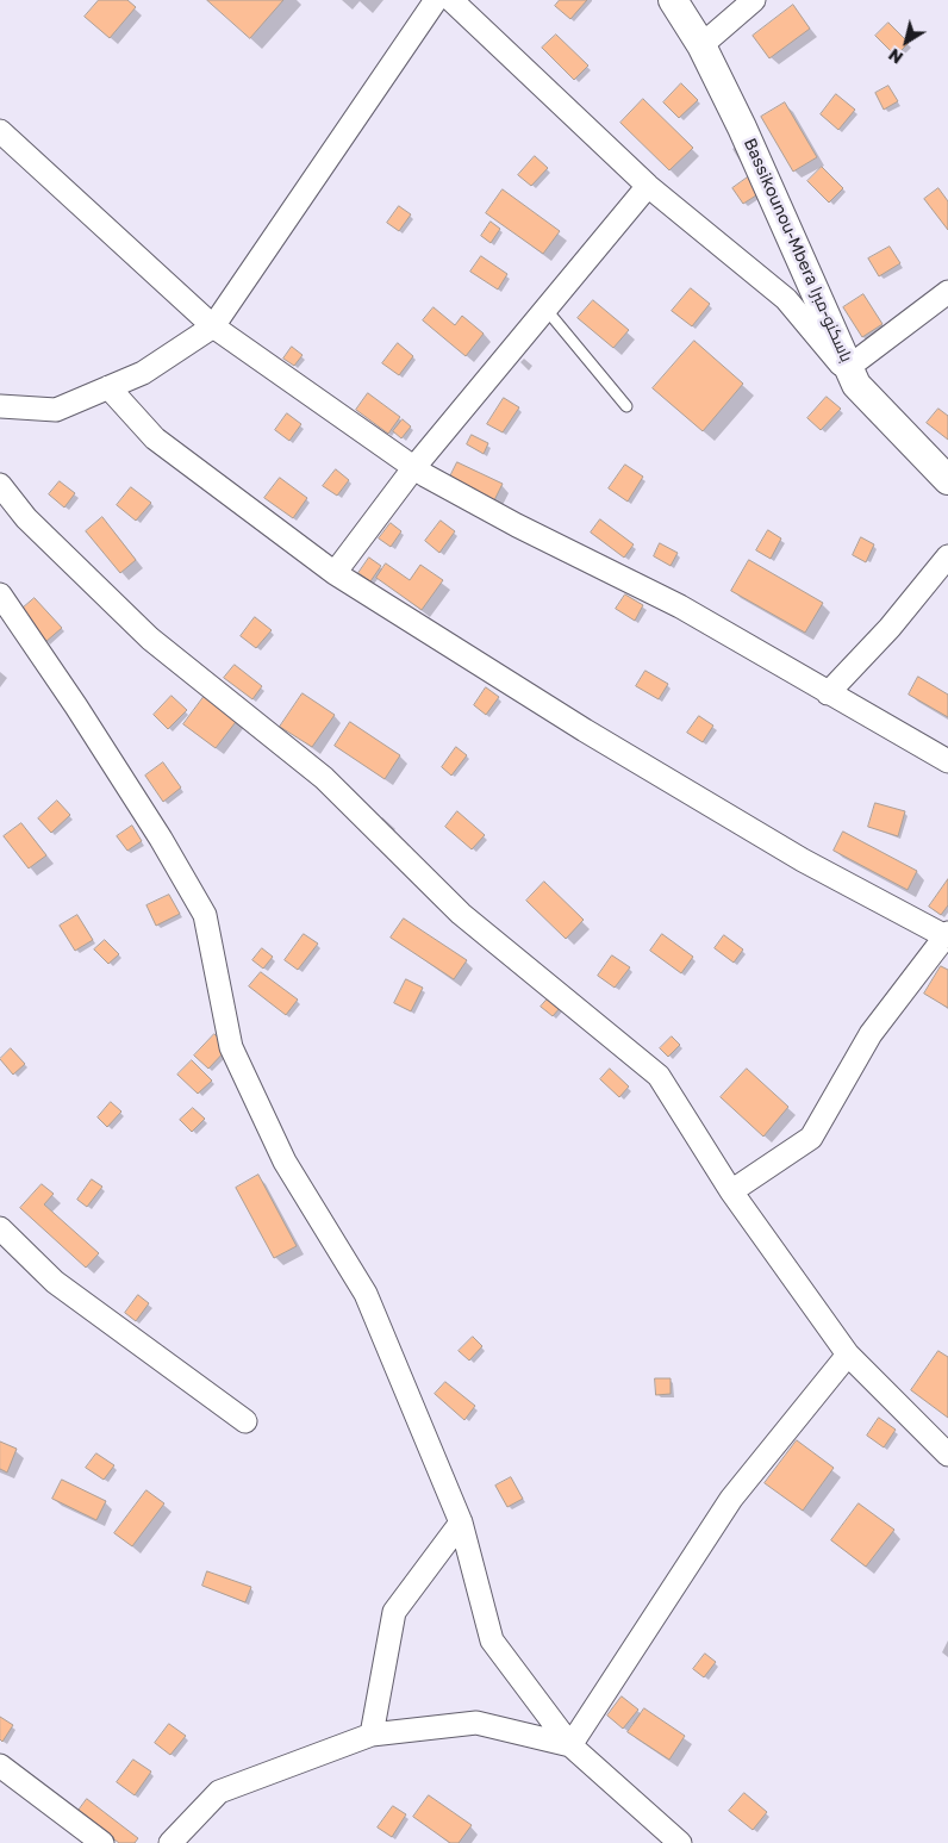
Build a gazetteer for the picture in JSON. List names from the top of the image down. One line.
{"streets":{"street":["Bassikounou-Mbera باسكنو-مبرا"]},"north":"bottom left"}
